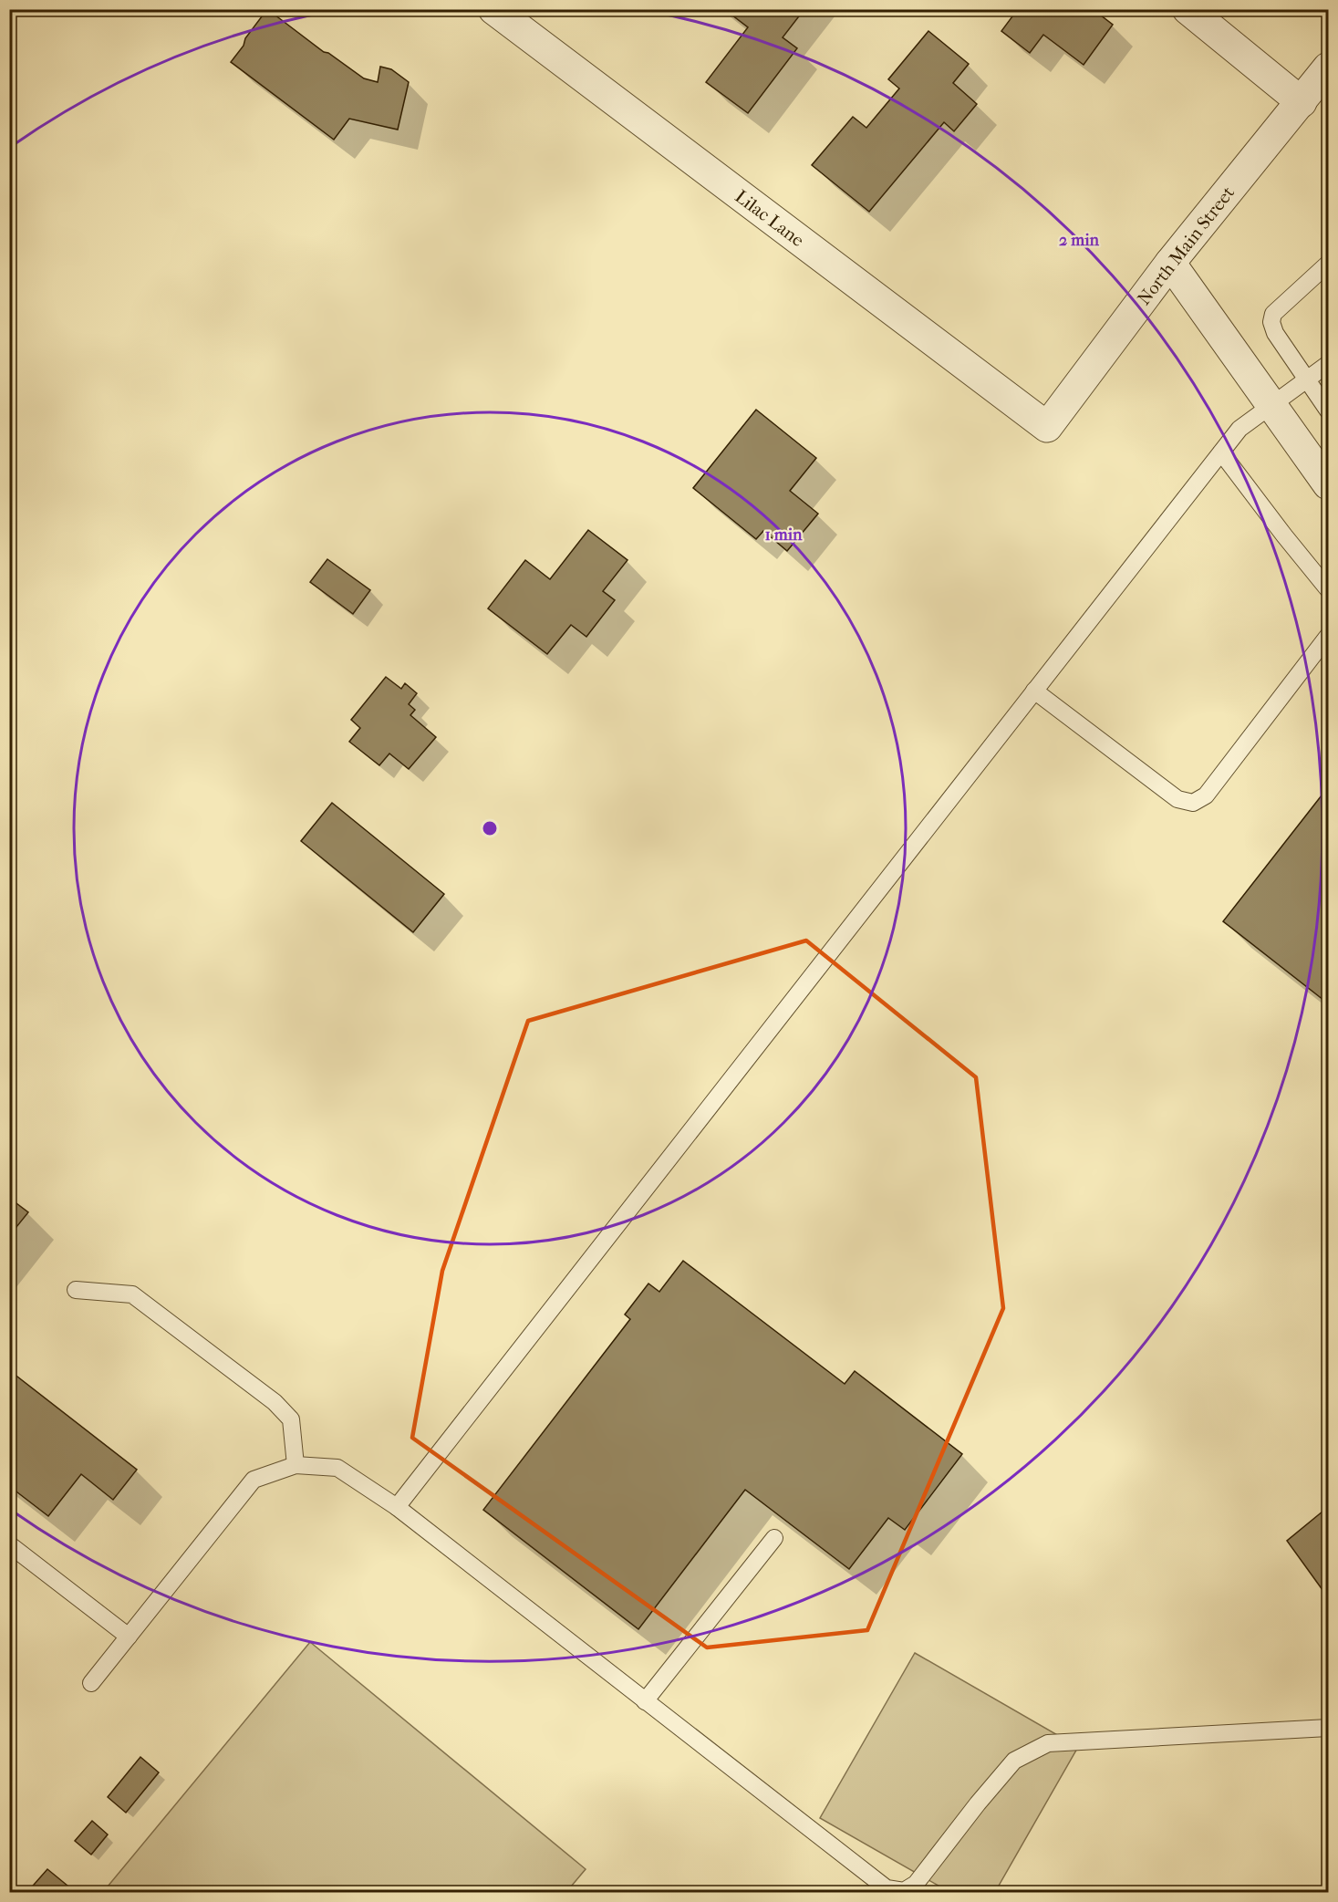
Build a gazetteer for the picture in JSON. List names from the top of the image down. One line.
{"streets":{"street":["Lilac Lane","North Main Street"]},"crossings":[["Lilac Lane","North Main Street"]],"rings":["2 min","1 min"]}
